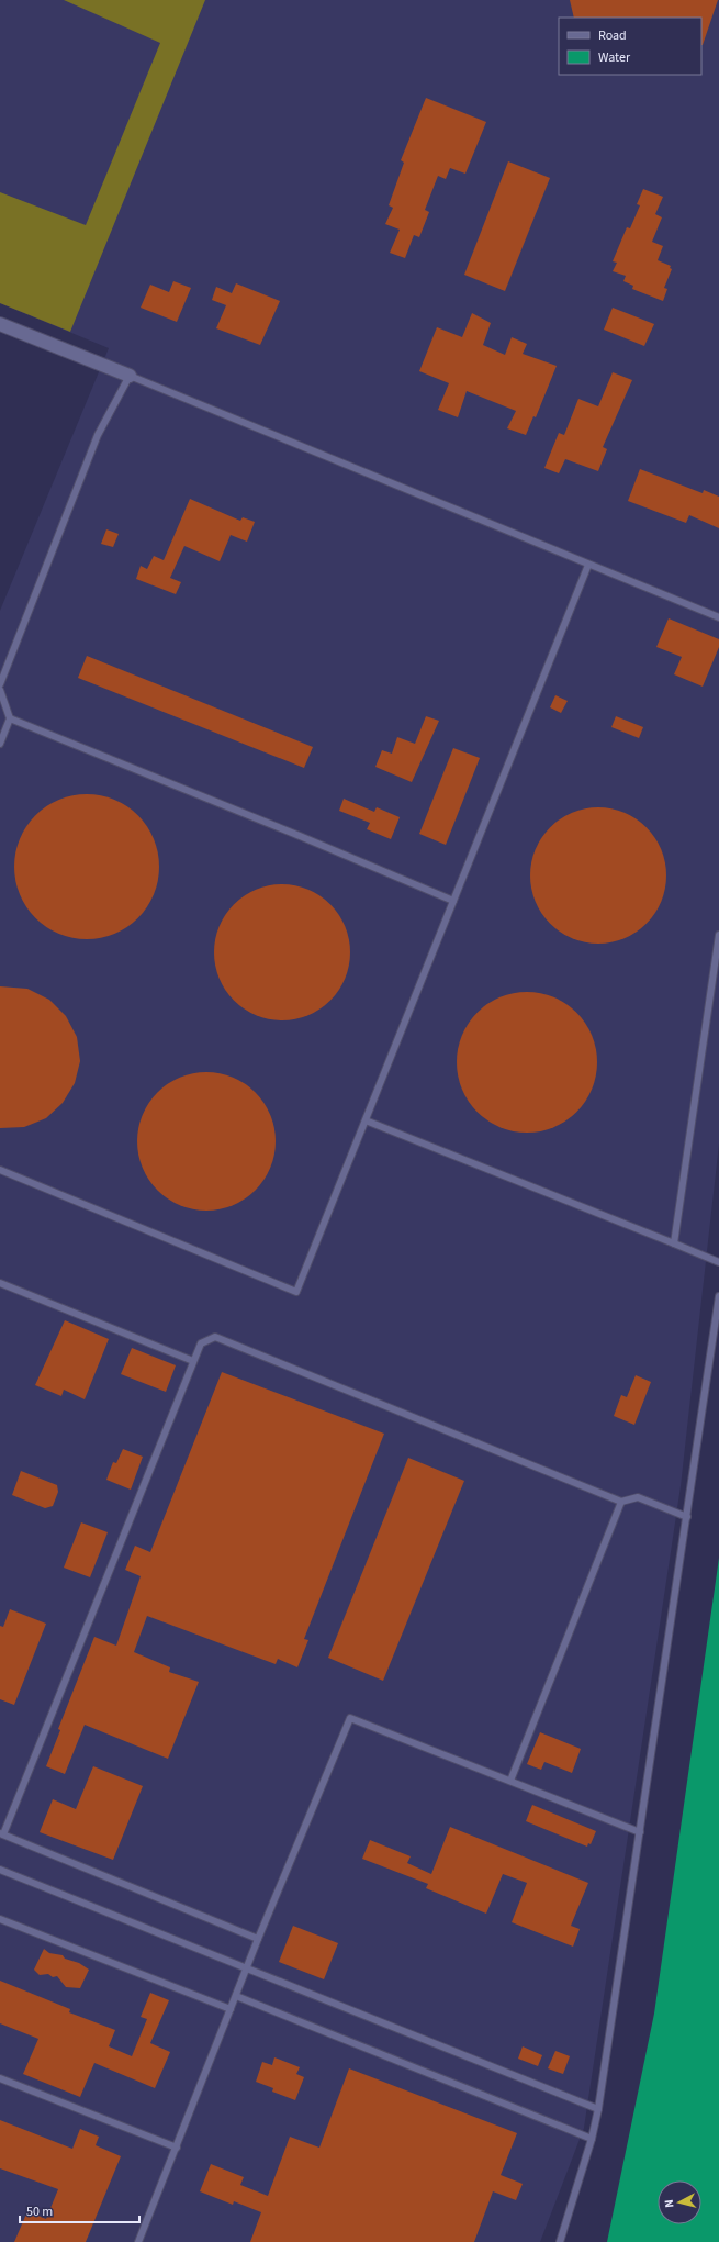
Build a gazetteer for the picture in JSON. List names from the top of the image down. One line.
{"legend":["Road","Water"],"scale_bar":"50 m","north":"left"}
